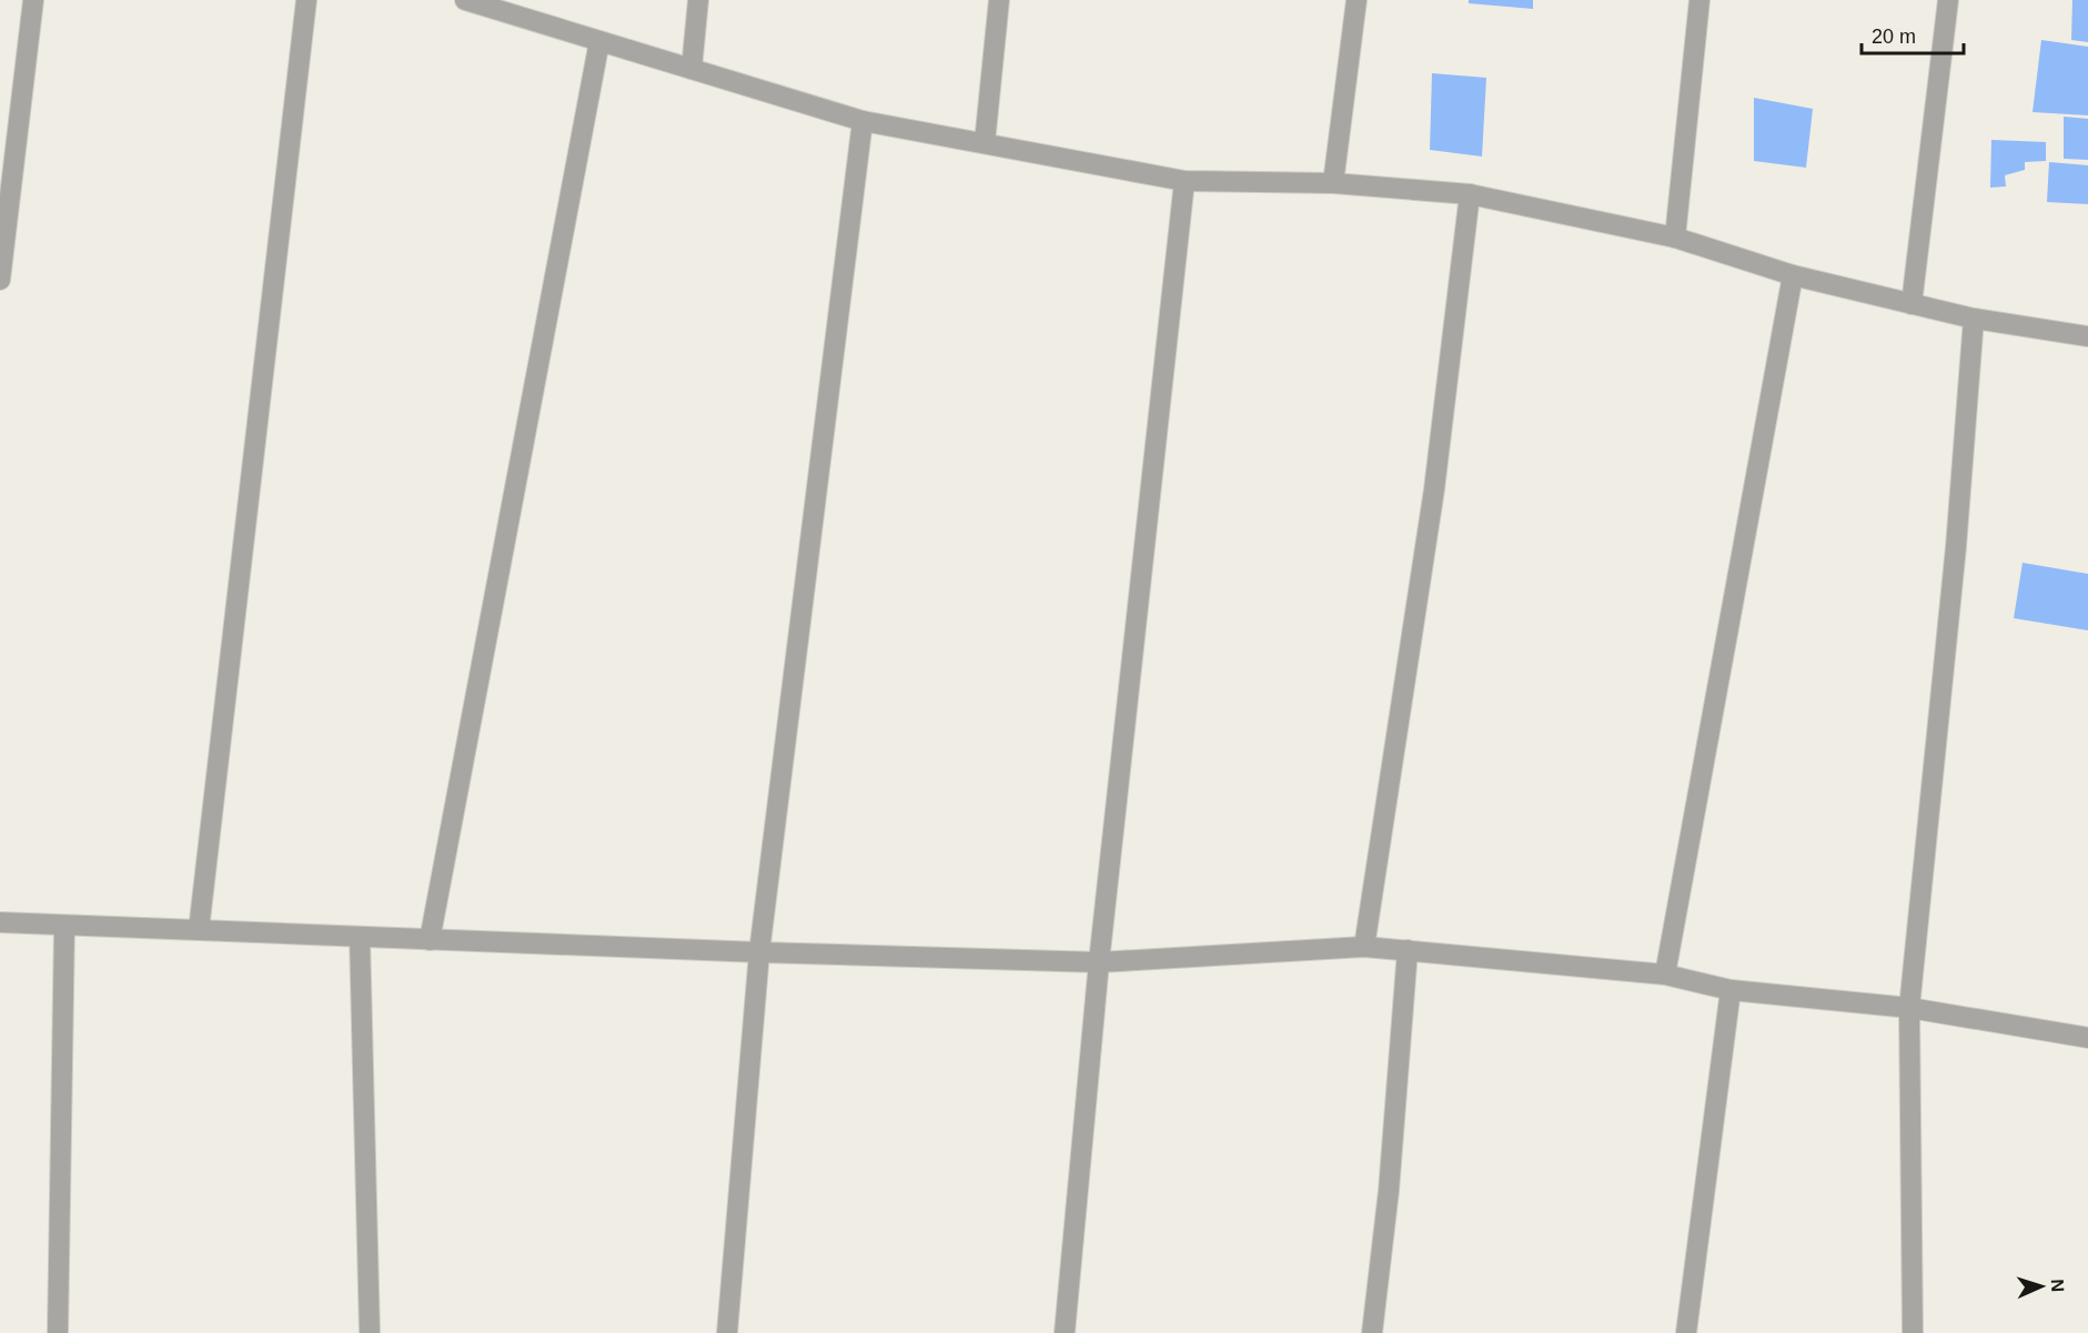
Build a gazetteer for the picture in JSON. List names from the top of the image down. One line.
{"scale_bar":"20 m","north":"right"}
